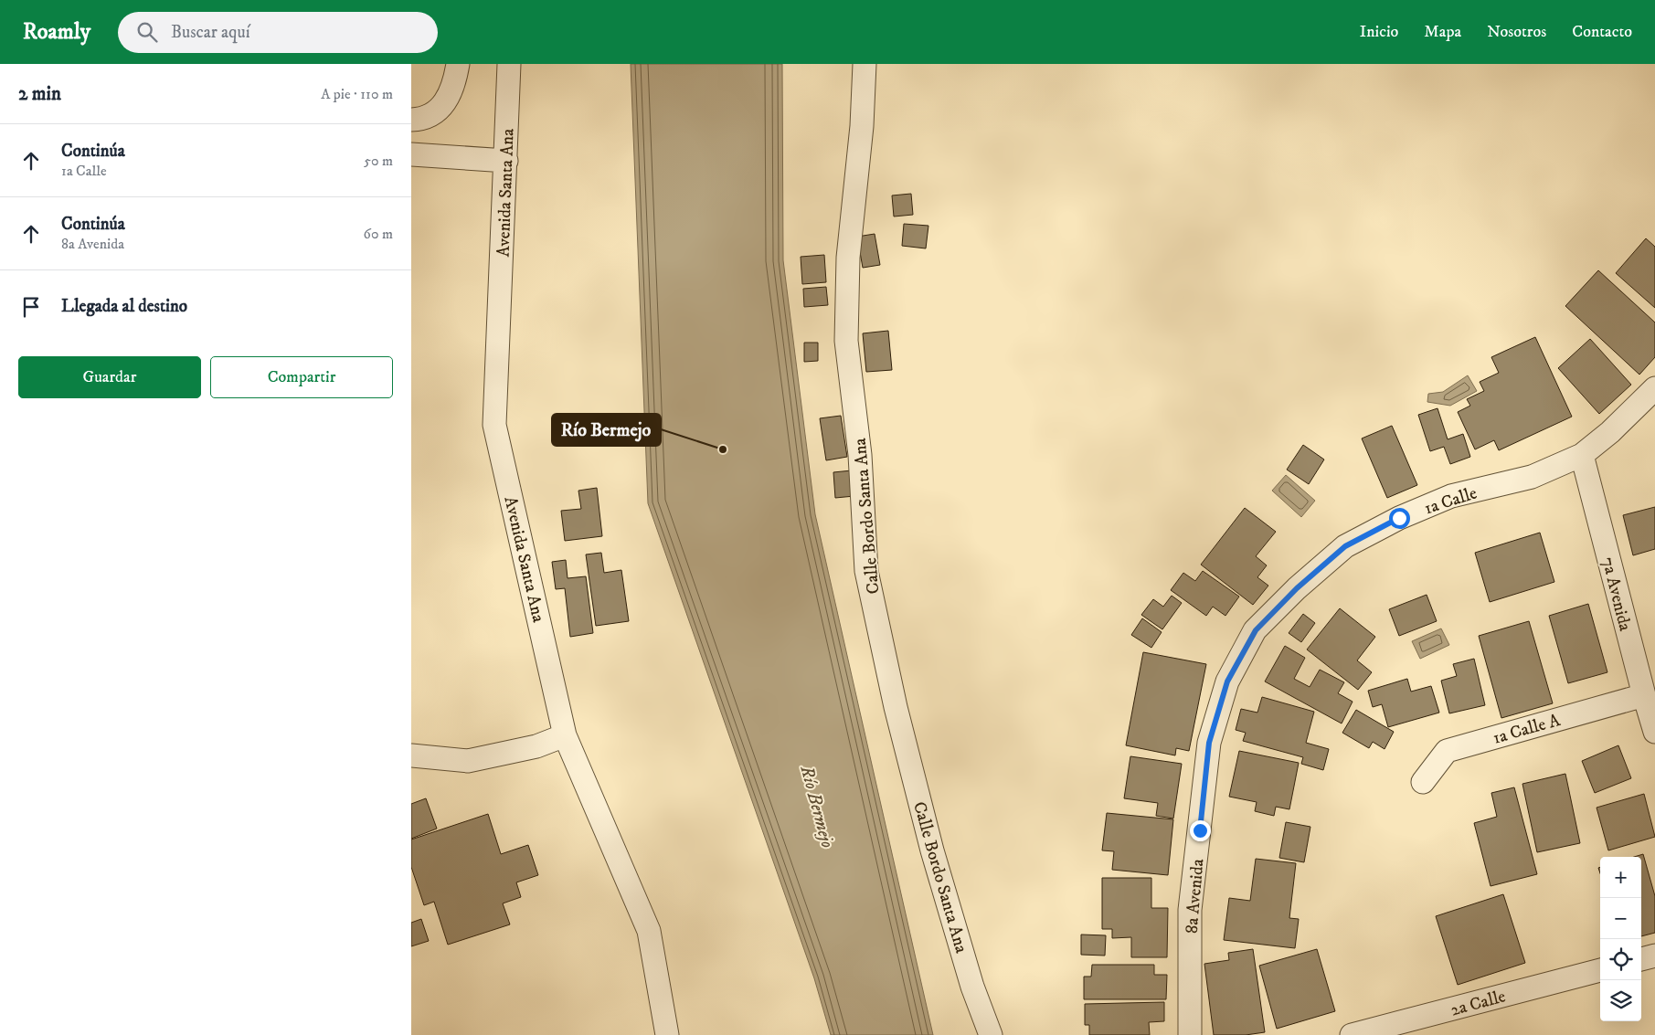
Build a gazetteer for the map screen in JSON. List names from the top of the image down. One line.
{"streets":{"street":["Avenida Santa Ana","1a Calle","Calle Bordo Santa Ana","7a Avenida","1a Calle A","8a Avenida","2a Calle"]},"crossings":[["1a Calle","7a Avenida"],["1a Calle","8a Avenida"],["7a Avenida","1a Calle A"]],"water":["Río Bermejo"],"places":["Río Bermejo"],"page":{"header":"Roamly","search":"Buscar aquí","nav":["Inicio","Mapa","Nosotros","Contacto"],"heading":["2 min","A pie · 110 m"],"list":[["Continúa","1a Calle","50 m"],["Continúa","8a Avenida","60 m"],"Llegada al destino"],"buttons":["Guardar","Compartir"],"map_buttons":["+","−"]}}
